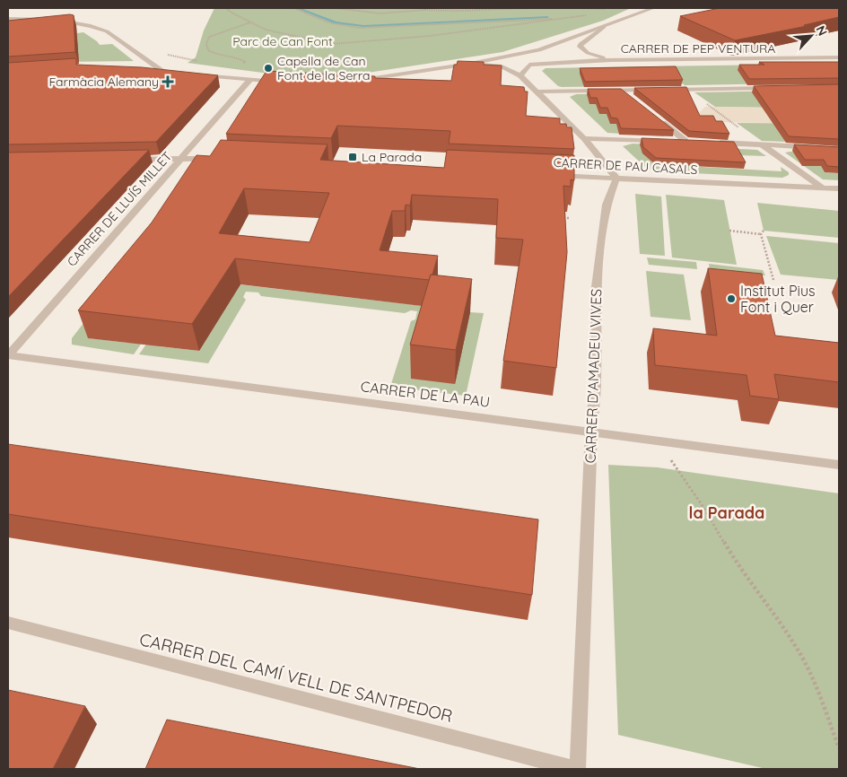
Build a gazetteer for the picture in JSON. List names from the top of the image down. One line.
{"streets":{"street":["CARRER DE PEP VENTURA","CARRER DE PAU CASALS","CARRER DE LLUÍS MILLET","CARRER D'AMADEU VIVES","CARRER DE LA PAU","CARRER DEL CAMÍ VELL DE SANTPEDOR"]},"crossings":[["CARRER DE PAU CASALS","CARRER D'AMADEU VIVES"],["CARRER DE LLUÍS MILLET","CARRER DE LA PAU"],["CARRER D'AMADEU VIVES","CARRER DE LA PAU"]],"districts":["la Parada"],"parks":["Parc de Can Font"],"places":{"other":["Capella de Can Font de la Serra","Institut Pius Font i Quer"],"health":["Farmàcia Alemany"],"transit":["La Parada"]},"north":"top right"}
